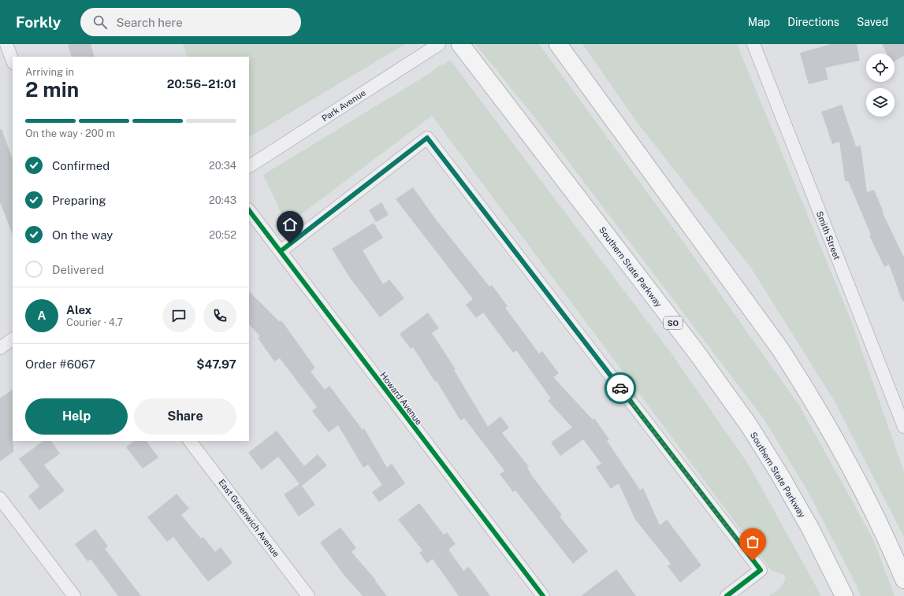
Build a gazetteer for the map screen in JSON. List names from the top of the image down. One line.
{"streets":{"highway":["Southern State Parkway","SO"],"street":["Park Avenue","Smith Street","Howard Avenue","East Greenwich Avenue"]},"page":{"header":"Forkly","search":"Search here","nav":["Map","Directions","Saved"],"heading":["2 min","Arriving in","20:56–21:01"],"panel":["Alex","Courier · 4.7","Order #6067","$47.97"],"bar":"On the way · 200 m","list":[["Confirmed","20:34"],["Preparing","20:43"],["On the way","20:52"],"Delivered"],"round":"A","buttons":["Help","Share"]}}
